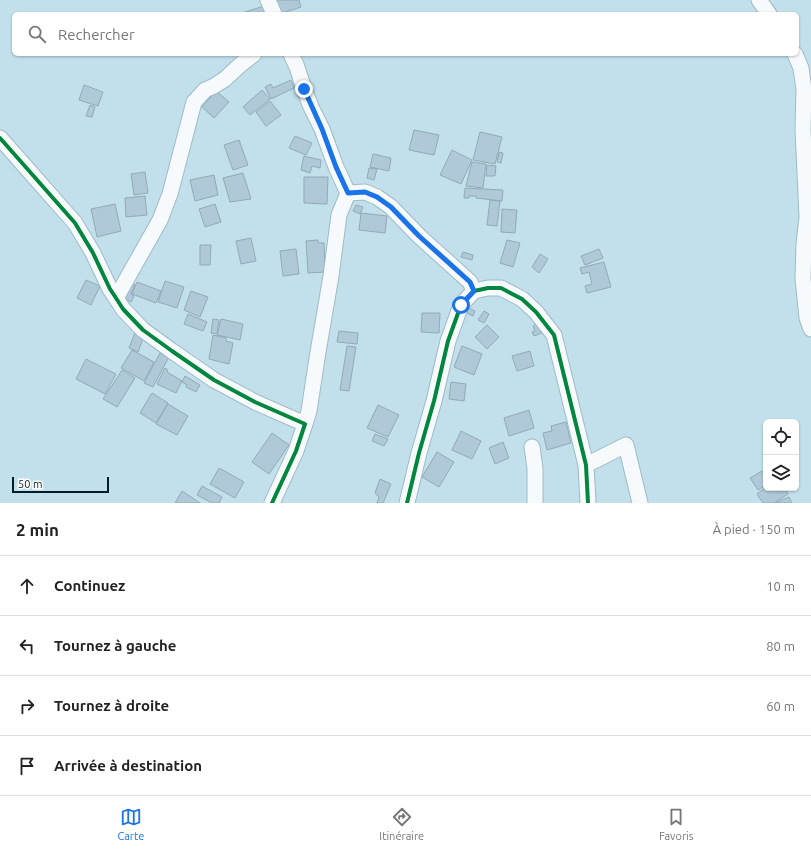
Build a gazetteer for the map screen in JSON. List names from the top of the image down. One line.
{"scale_bar":"50 m","page":{"search":"Rechercher","scale":"50 m","heading":["2 min","À pied · 150 m"],"list":[["Continuez","10 m"],["Tournez à gauche","80 m"],["Tournez à droite","60 m"],"Arrivée à destination"],"nav":["Carte","Itinéraire","Favoris"]}}
